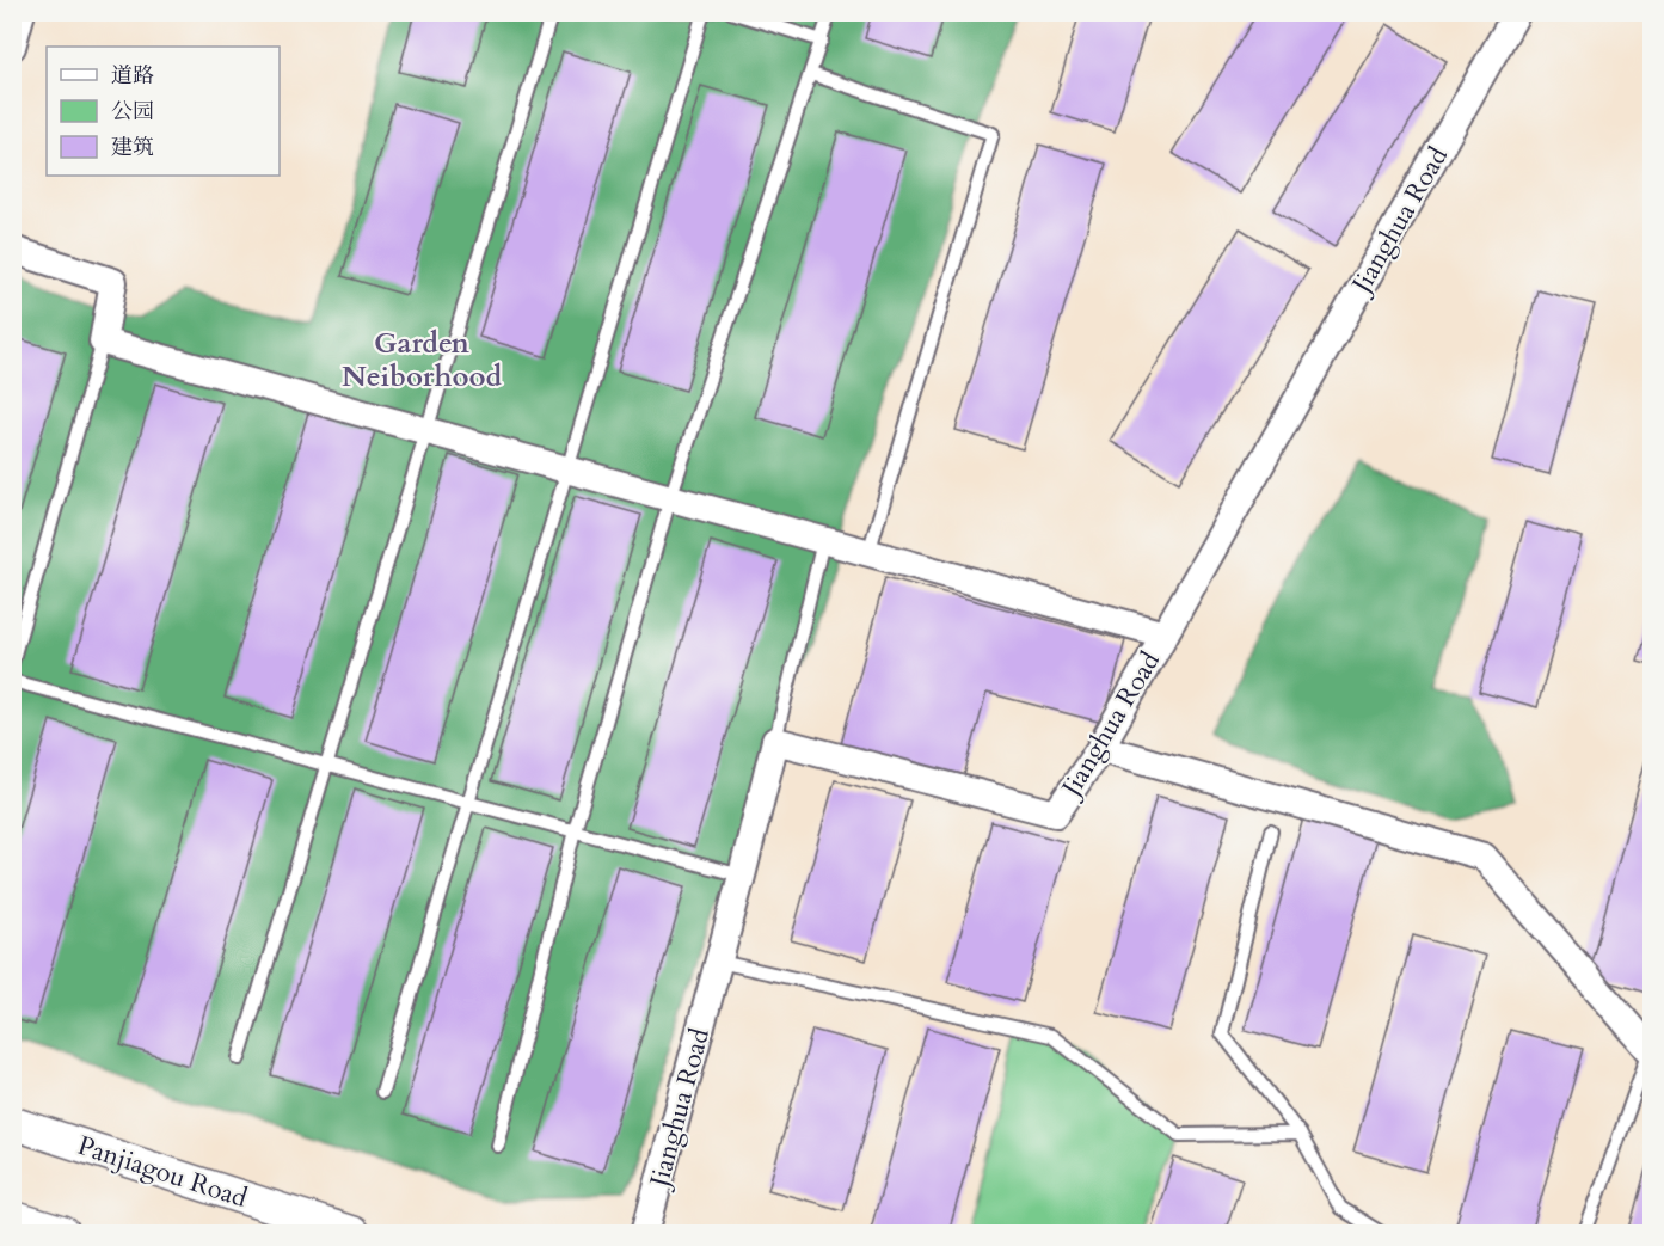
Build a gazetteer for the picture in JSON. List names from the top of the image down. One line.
{"streets":{"street":["Jianghua Road","Panjiagou Road"]},"districts":["Garden Neiborhood"],"legend":["道路","公园","建筑"]}
